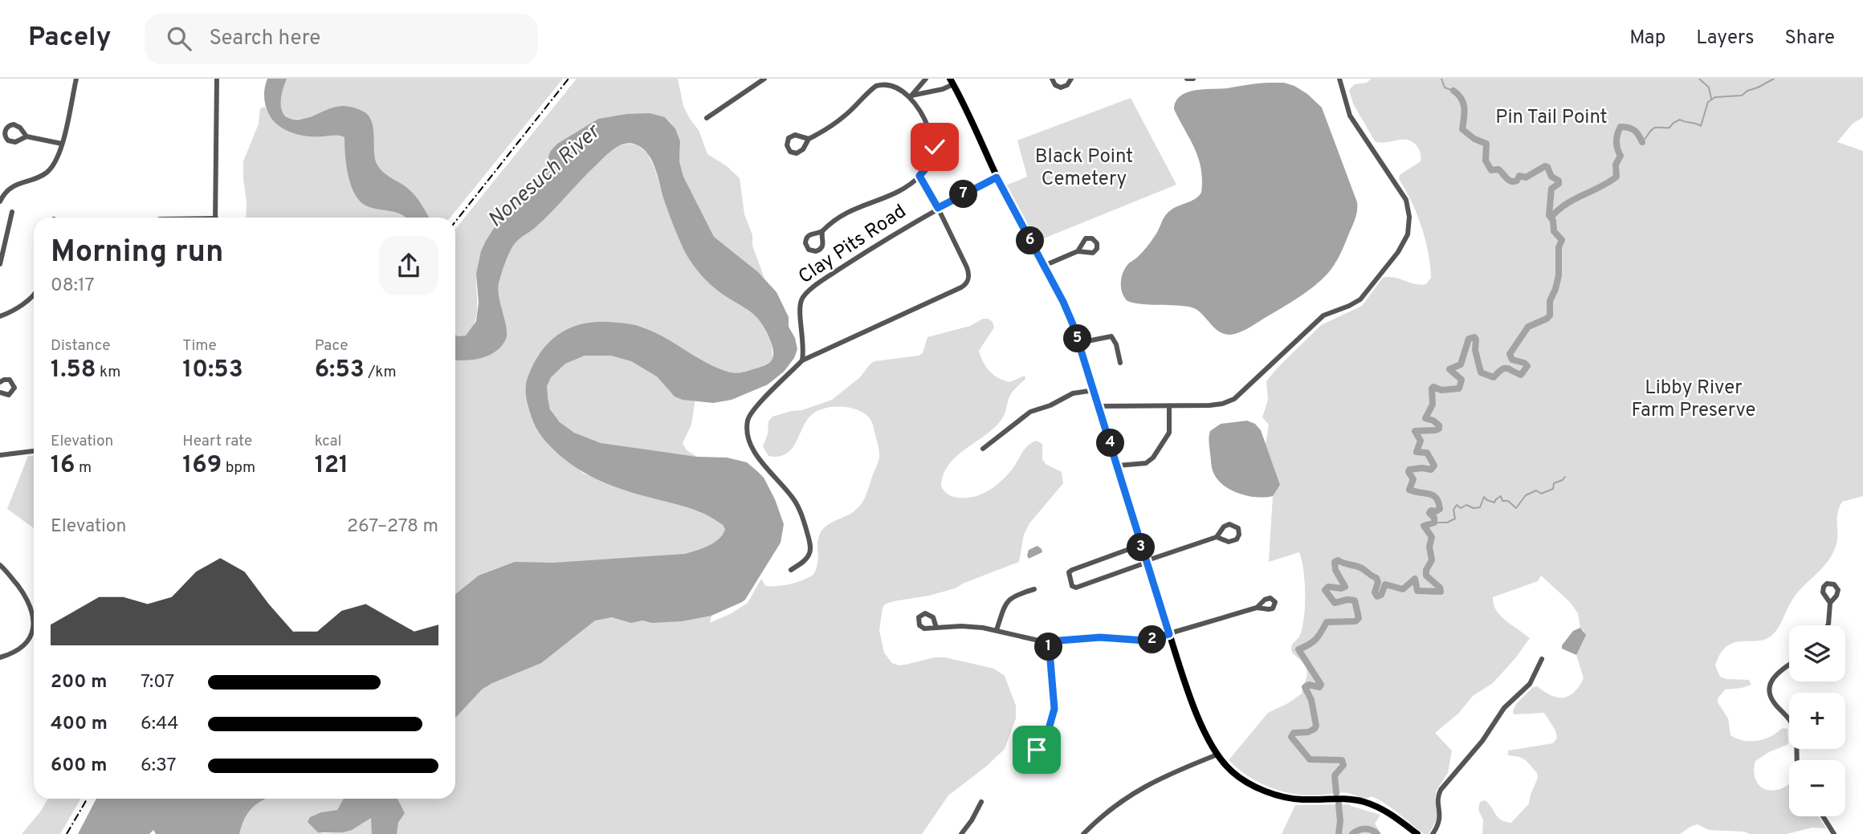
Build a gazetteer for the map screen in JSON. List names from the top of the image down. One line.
{"streets":{"street":["Clay Pits Road"]},"water":["Nonesuch River"],"parks":["Pin Tail Point","Black Point Cemetery","Libby River Farm Preserve"],"page":{"header":"Pacely","search":"Search here","nav":["Map","Layers","Share"],"pins":["7","6","5","4","3","2","1"],"heading":["Morning run","08:17"],"stats":[["Distance","1.58 km"],["Time","10:53"],["Pace","6:53 /km"],["Elevation","16 m"],["Heart rate","169 bpm"],["kcal","121"]],"chart":["Elevation","267–278 m"],"map_buttons":["+","−"],"list":[{"name":"200 m","note":"7:07"},{"name":"400 m","note":"6:44"},{"name":"600 m","note":"6:37"}]}}
